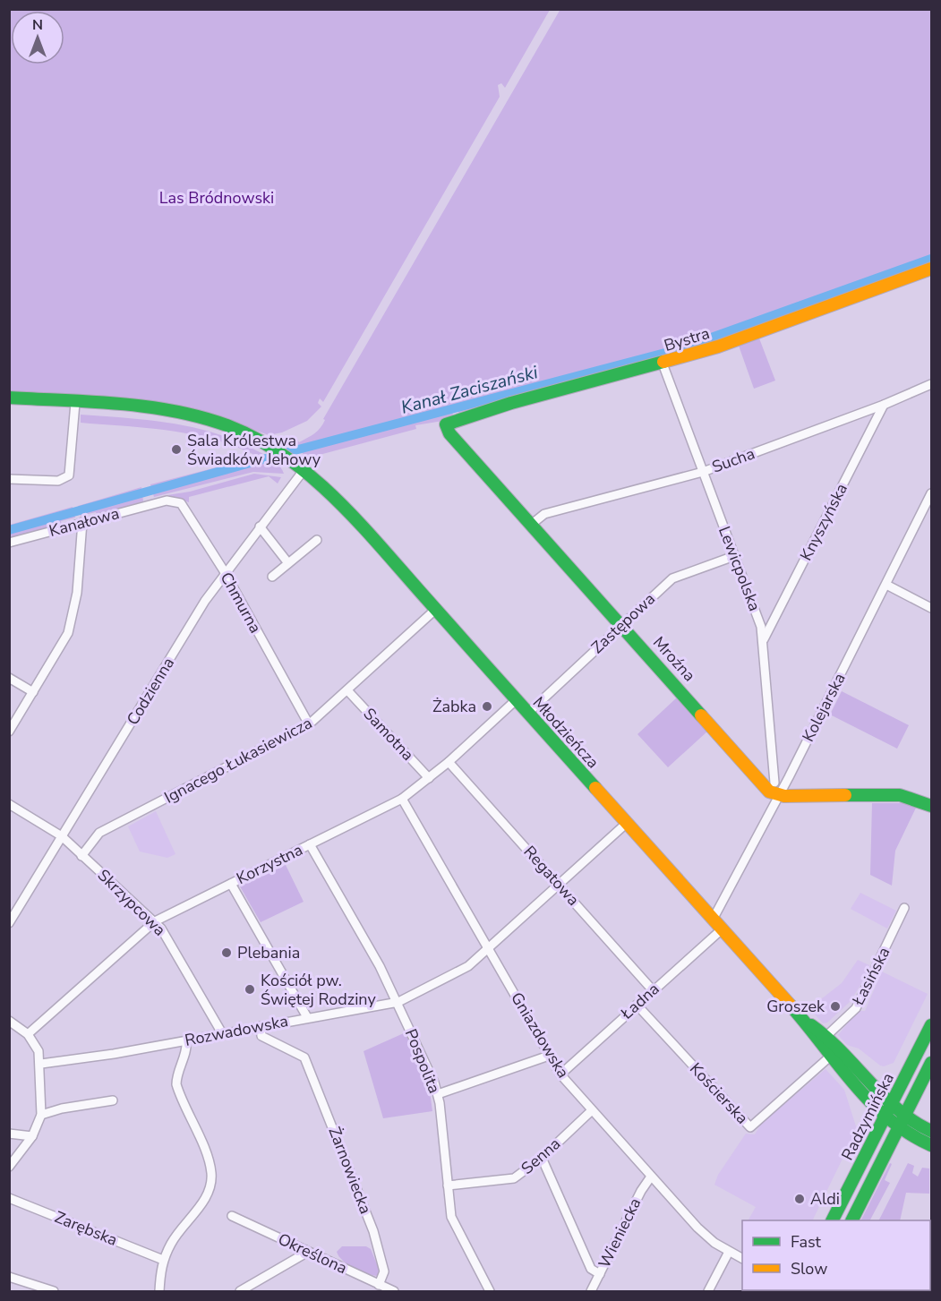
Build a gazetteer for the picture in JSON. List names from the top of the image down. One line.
{"streets":{"main road":["Bystra","Mroźna","Młodzieńcza","Radzymińska"],"street":["Sucha","Kanałowa","Knyszyńska","Lewicpolska","Chmurna","Zastępowa","Codzienna","Kolejarska","Samotna","Ignacego Łukasiewicza","Korzystna","Regatowa","Skrzypcowa","Łasińska","Ładna","Rozwadowska","Gniazdowska","Pospolita","Kościerska","Senna","Żarnowiecka","Zarębska","Wieniecka","Określona"]},"crossings":[["Bystra","Lewicpolska"],["Bystra","Mroźna"],["Sucha","Knyszyńska"],["Sucha","Lewicpolska"],["Sucha","Mroźna"],["Kanałowa","Chmurna"],["Knyszyńska","Lewicpolska"],["Lewicpolska","Zastępowa"],["Chmurna","Codzienna"],["Chmurna","Ignacego Łukasiewicza"],["Zastępowa","Mroźna"],["Zastępowa","Młodzieńcza"],["Mroźna","Kolejarska"],["Codzienna","Młodzieńcza"],["Codzienna","Skrzypcowa"],["Kolejarska","Młodzieńcza"],["Młodzieńcza","Ignacego Łukasiewicza"],["Młodzieńcza","Korzystna"],["Młodzieńcza","Łasińska"],["Młodzieńcza","Ładna"],["Młodzieńcza","Rozwadowska"],["Młodzieńcza","Kościerska"],["Młodzieńcza","Radzymińska"],["Samotna","Ignacego Łukasiewicza"],["Samotna","Korzystna"],["Ignacego Łukasiewicza","Skrzypcowa"],["Korzystna","Regatowa"],["Korzystna","Skrzypcowa"],["Korzystna","Gniazdowska"],["Korzystna","Pospolita"],["Regatowa","Ładna"],["Regatowa","Rozwadowska"],["Skrzypcowa","Rozwadowska"],["Ładna","Gniazdowska"],["Ładna","Kościerska"],["Rozwadowska","Gniazdowska"],["Rozwadowska","Pospolita"],["Rozwadowska","Żarnowiecka"],["Gniazdowska","Senna"],["Gniazdowska","Wieniecka"],["Pospolita","Senna"],["Żarnowiecka","Określona"]],"water":["Kanał Zaciszański"],"parks":["Las Bródnowski"],"places":["Sala Królestwa Świadków Jehowy","Żabka","Plebania","Kościół pw. Świętej Rodziny","Groszek","Aldi"],"legend":["Fast","Slow"],"north":"top"}
